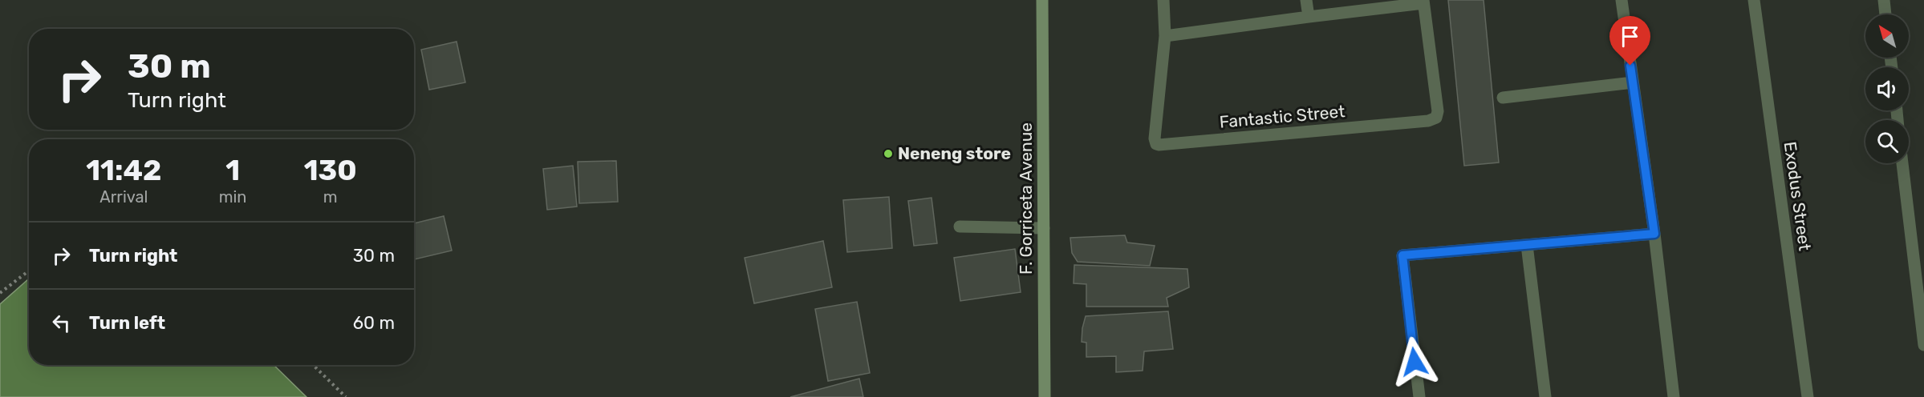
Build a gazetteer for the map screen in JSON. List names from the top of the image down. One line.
{"streets":{"main road":["F. Gorriceta Avenue"],"street":["Fantastic Street","Exodus Street"]},"places":["Neneng store"],"north":"top left","page":{"turn":["30 m","Turn right"],"eta":["11:42","Arrival","1","min","130","m"],"list":[{"name":"Turn right","value":"30 m"},{"name":"Turn left","value":"60 m"}]}}
